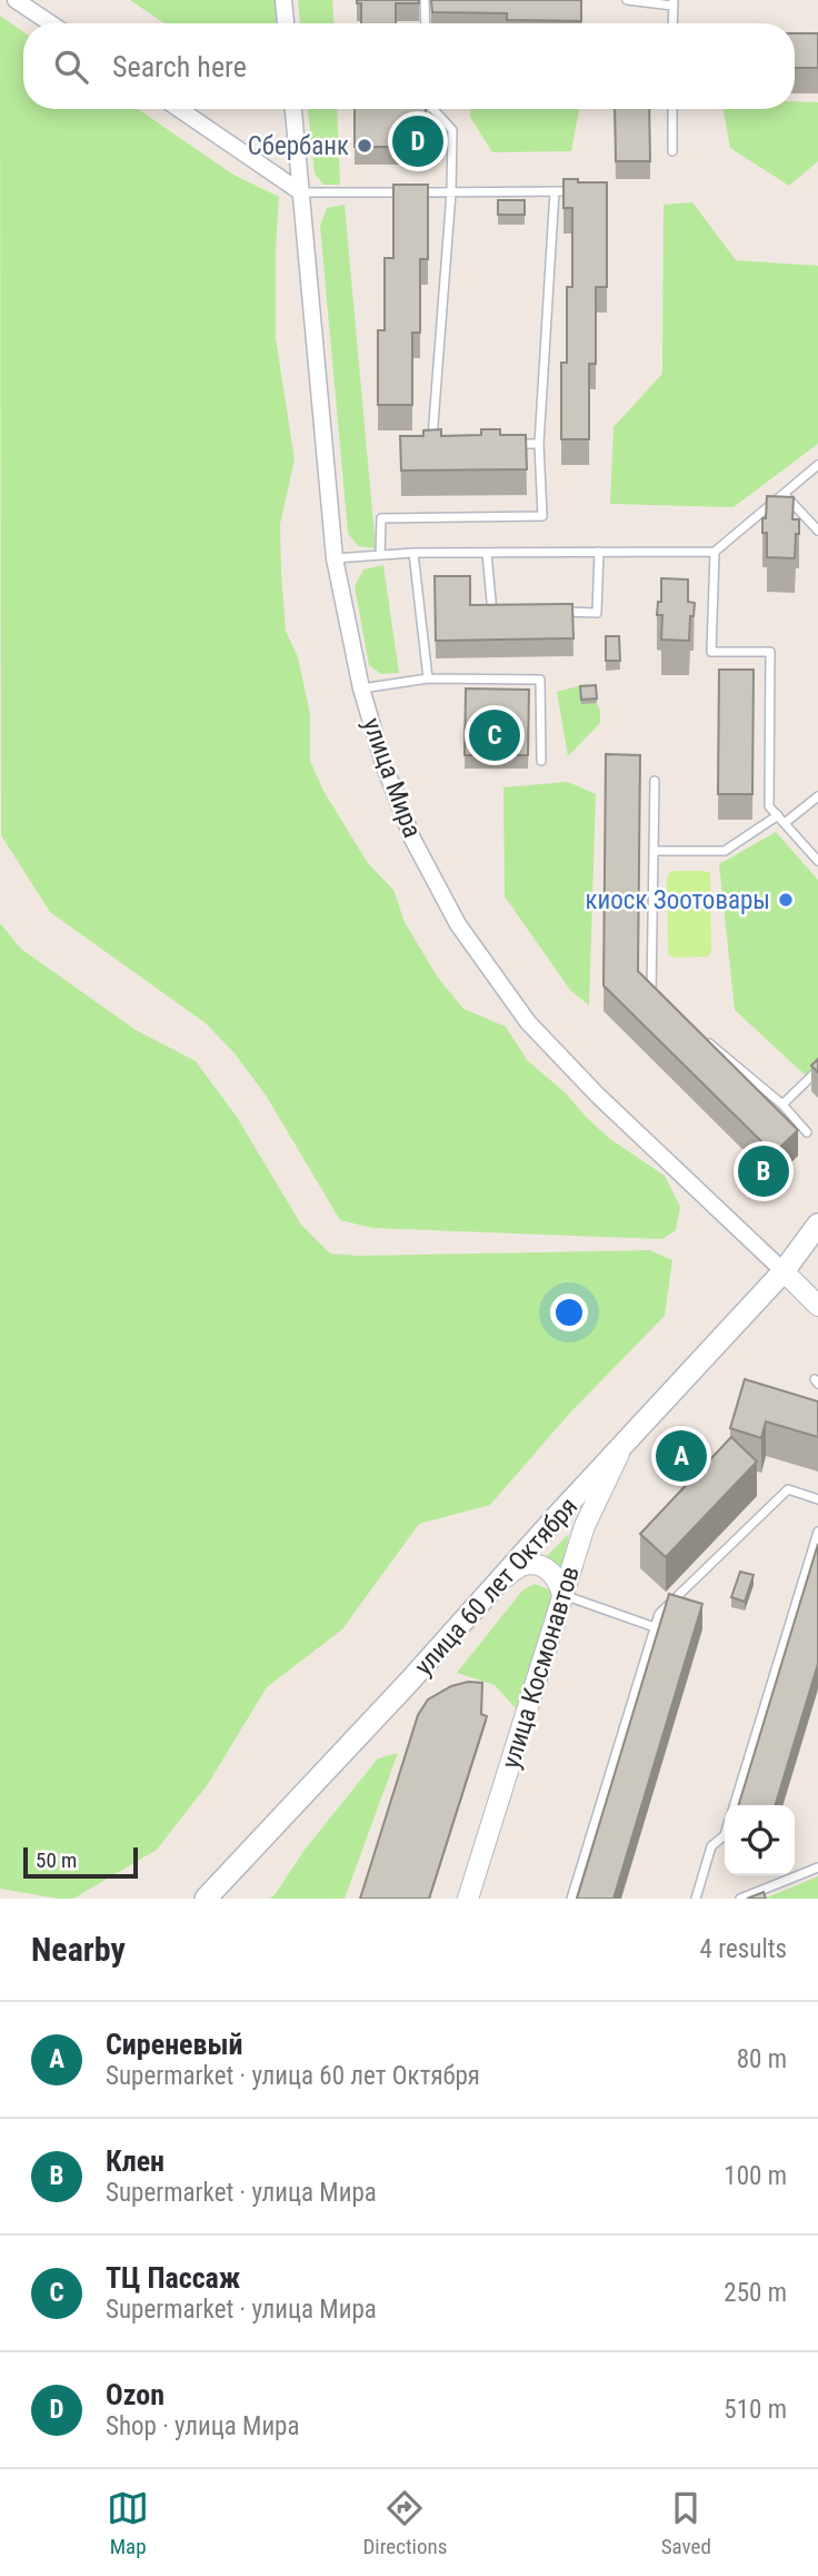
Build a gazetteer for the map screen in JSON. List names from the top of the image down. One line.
{"streets":{"main road":["улица 60 лет Октября"],"street":["улица Мира","улица Космонавтов"]},"crossings":[["улица Мира","улица 60 лет Октября"],["улица 60 лет Октября","улица Космонавтов"]],"places":["Сбербанк","киоск Зоотовары"],"scale_bar":"50 m","page":{"search":"Search here","pins":["D","C","B","A"],"scale":"50 m","heading":["Nearby","4 results"],"list":[{"mark":"A","name":"Сиреневый","note":"Supermarket · улица 60 лет Октября","value":"80 m"},{"mark":"B","name":"Клен","note":"Supermarket · улица Мира","value":"100 m"},{"mark":"C","name":"ТЦ Пассаж","note":"Supermarket · улица Мира","value":"250 m"},{"mark":"D","name":"Ozon","note":"Shop · улица Мира","value":"510 m"}],"nav":["Map","Directions","Saved"]}}
